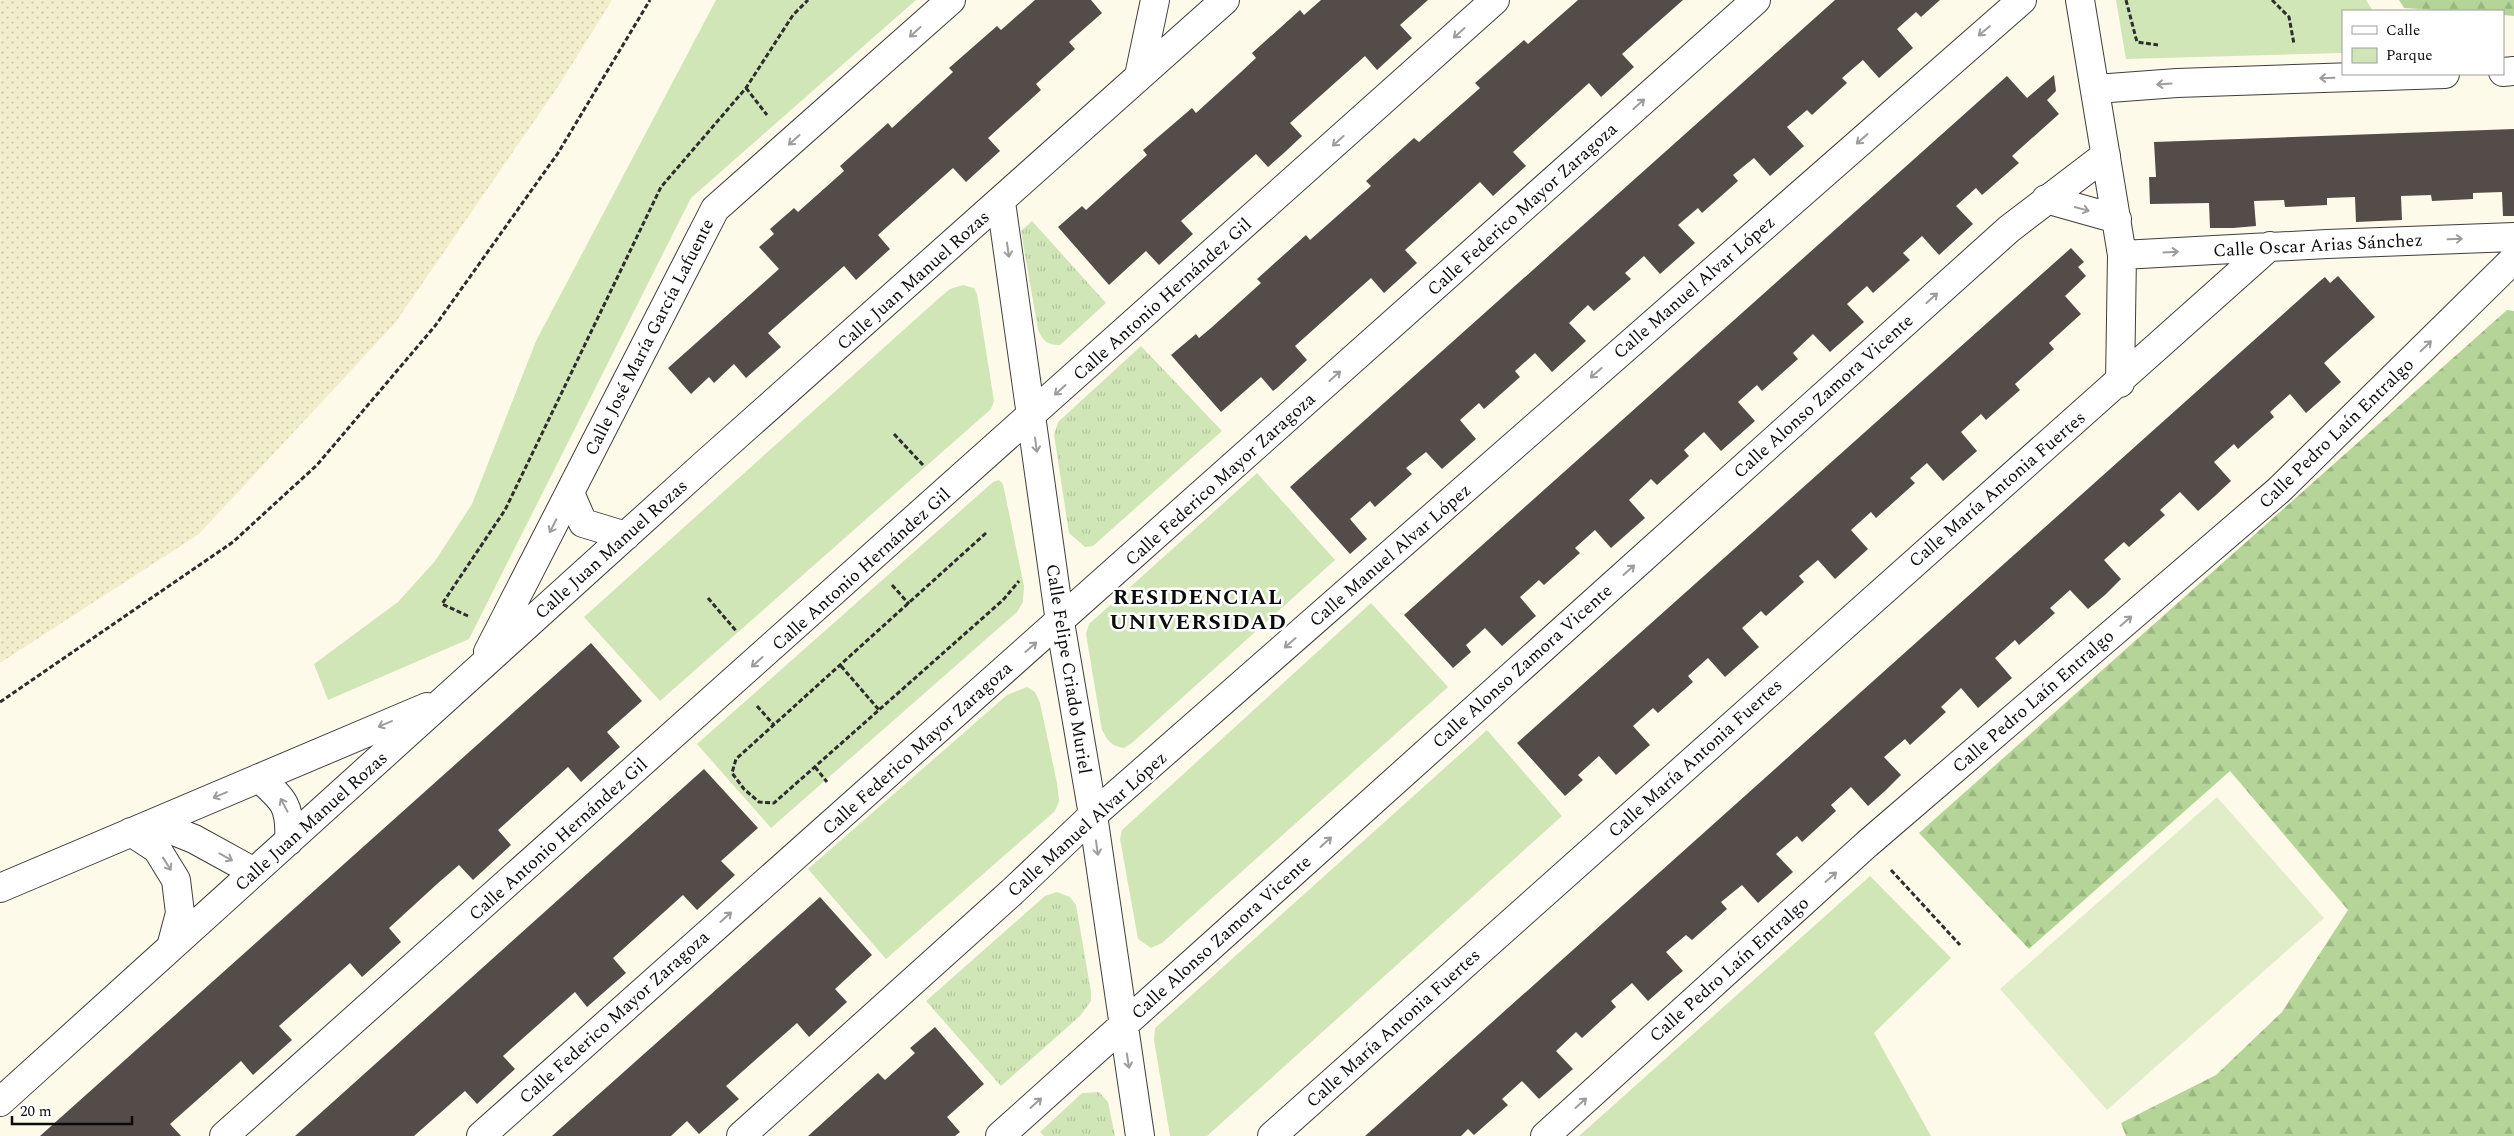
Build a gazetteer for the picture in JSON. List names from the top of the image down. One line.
{"streets":{"street":["Calle Federico Mayor Zaragoza","Calle Oscar Arias Sánchez","Calle Juan Manuel Rozas","Calle Manuel Alvar López","Calle Antonio Hernández Gil","Calle José María García Lafuente","Calle Alonso Zamora Vicente","Calle Pedro Laín Entralgo","Calle María Antonia Fuertes","Calle Felipe Criado Muriel"]},"crossings":[["Calle Federico Mayor Zaragoza","Calle Felipe Criado Muriel"],["Calle Oscar Arias Sánchez","Calle María Antonia Fuertes"],["Calle Juan Manuel Rozas","Calle José María García Lafuente"],["Calle Juan Manuel Rozas","Calle Felipe Criado Muriel"],["Calle Manuel Alvar López","Calle Felipe Criado Muriel"],["Calle Antonio Hernández Gil","Calle Felipe Criado Muriel"],["Calle Alonso Zamora Vicente","Calle Felipe Criado Muriel"]],"one_way":["Calle Federico Mayor Zaragoza","Calle Manuel Alvar López","Calle Antonio Hernández Gil","Calle José María García Lafuente","Calle Alonso Zamora Vicente","Calle Pedro Laín Entralgo","Calle Felipe Criado Muriel"],"districts":["RESIDENCIAL UNIVERSIDAD"],"legend":["Calle","Parque"],"scale_bar":"20 m"}
